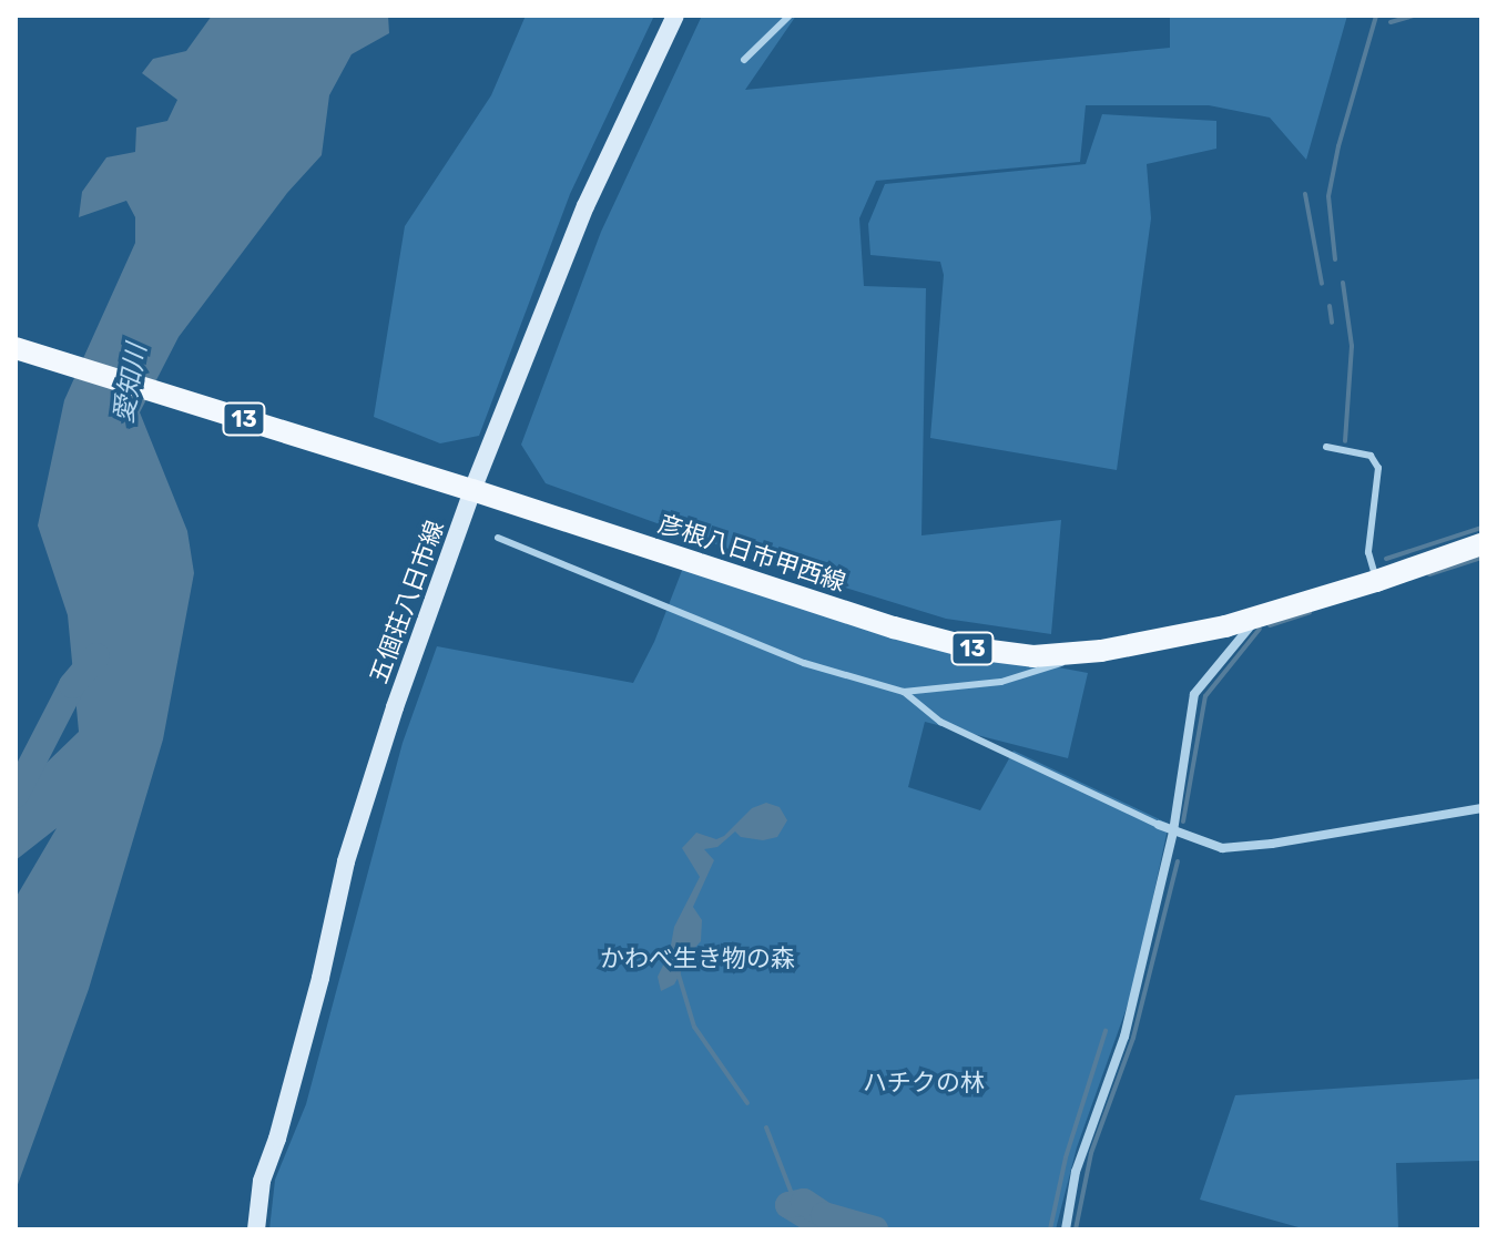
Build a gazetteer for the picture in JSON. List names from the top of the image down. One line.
{"streets":{"main road":["13","彦根八日市甲西線","五個荘八日市線"]},"crossings":[["彦根八日市甲西線","五個荘八日市線"]],"water":["愛知川"],"parks":["かわべ生き物の森","ハチクの林"]}
